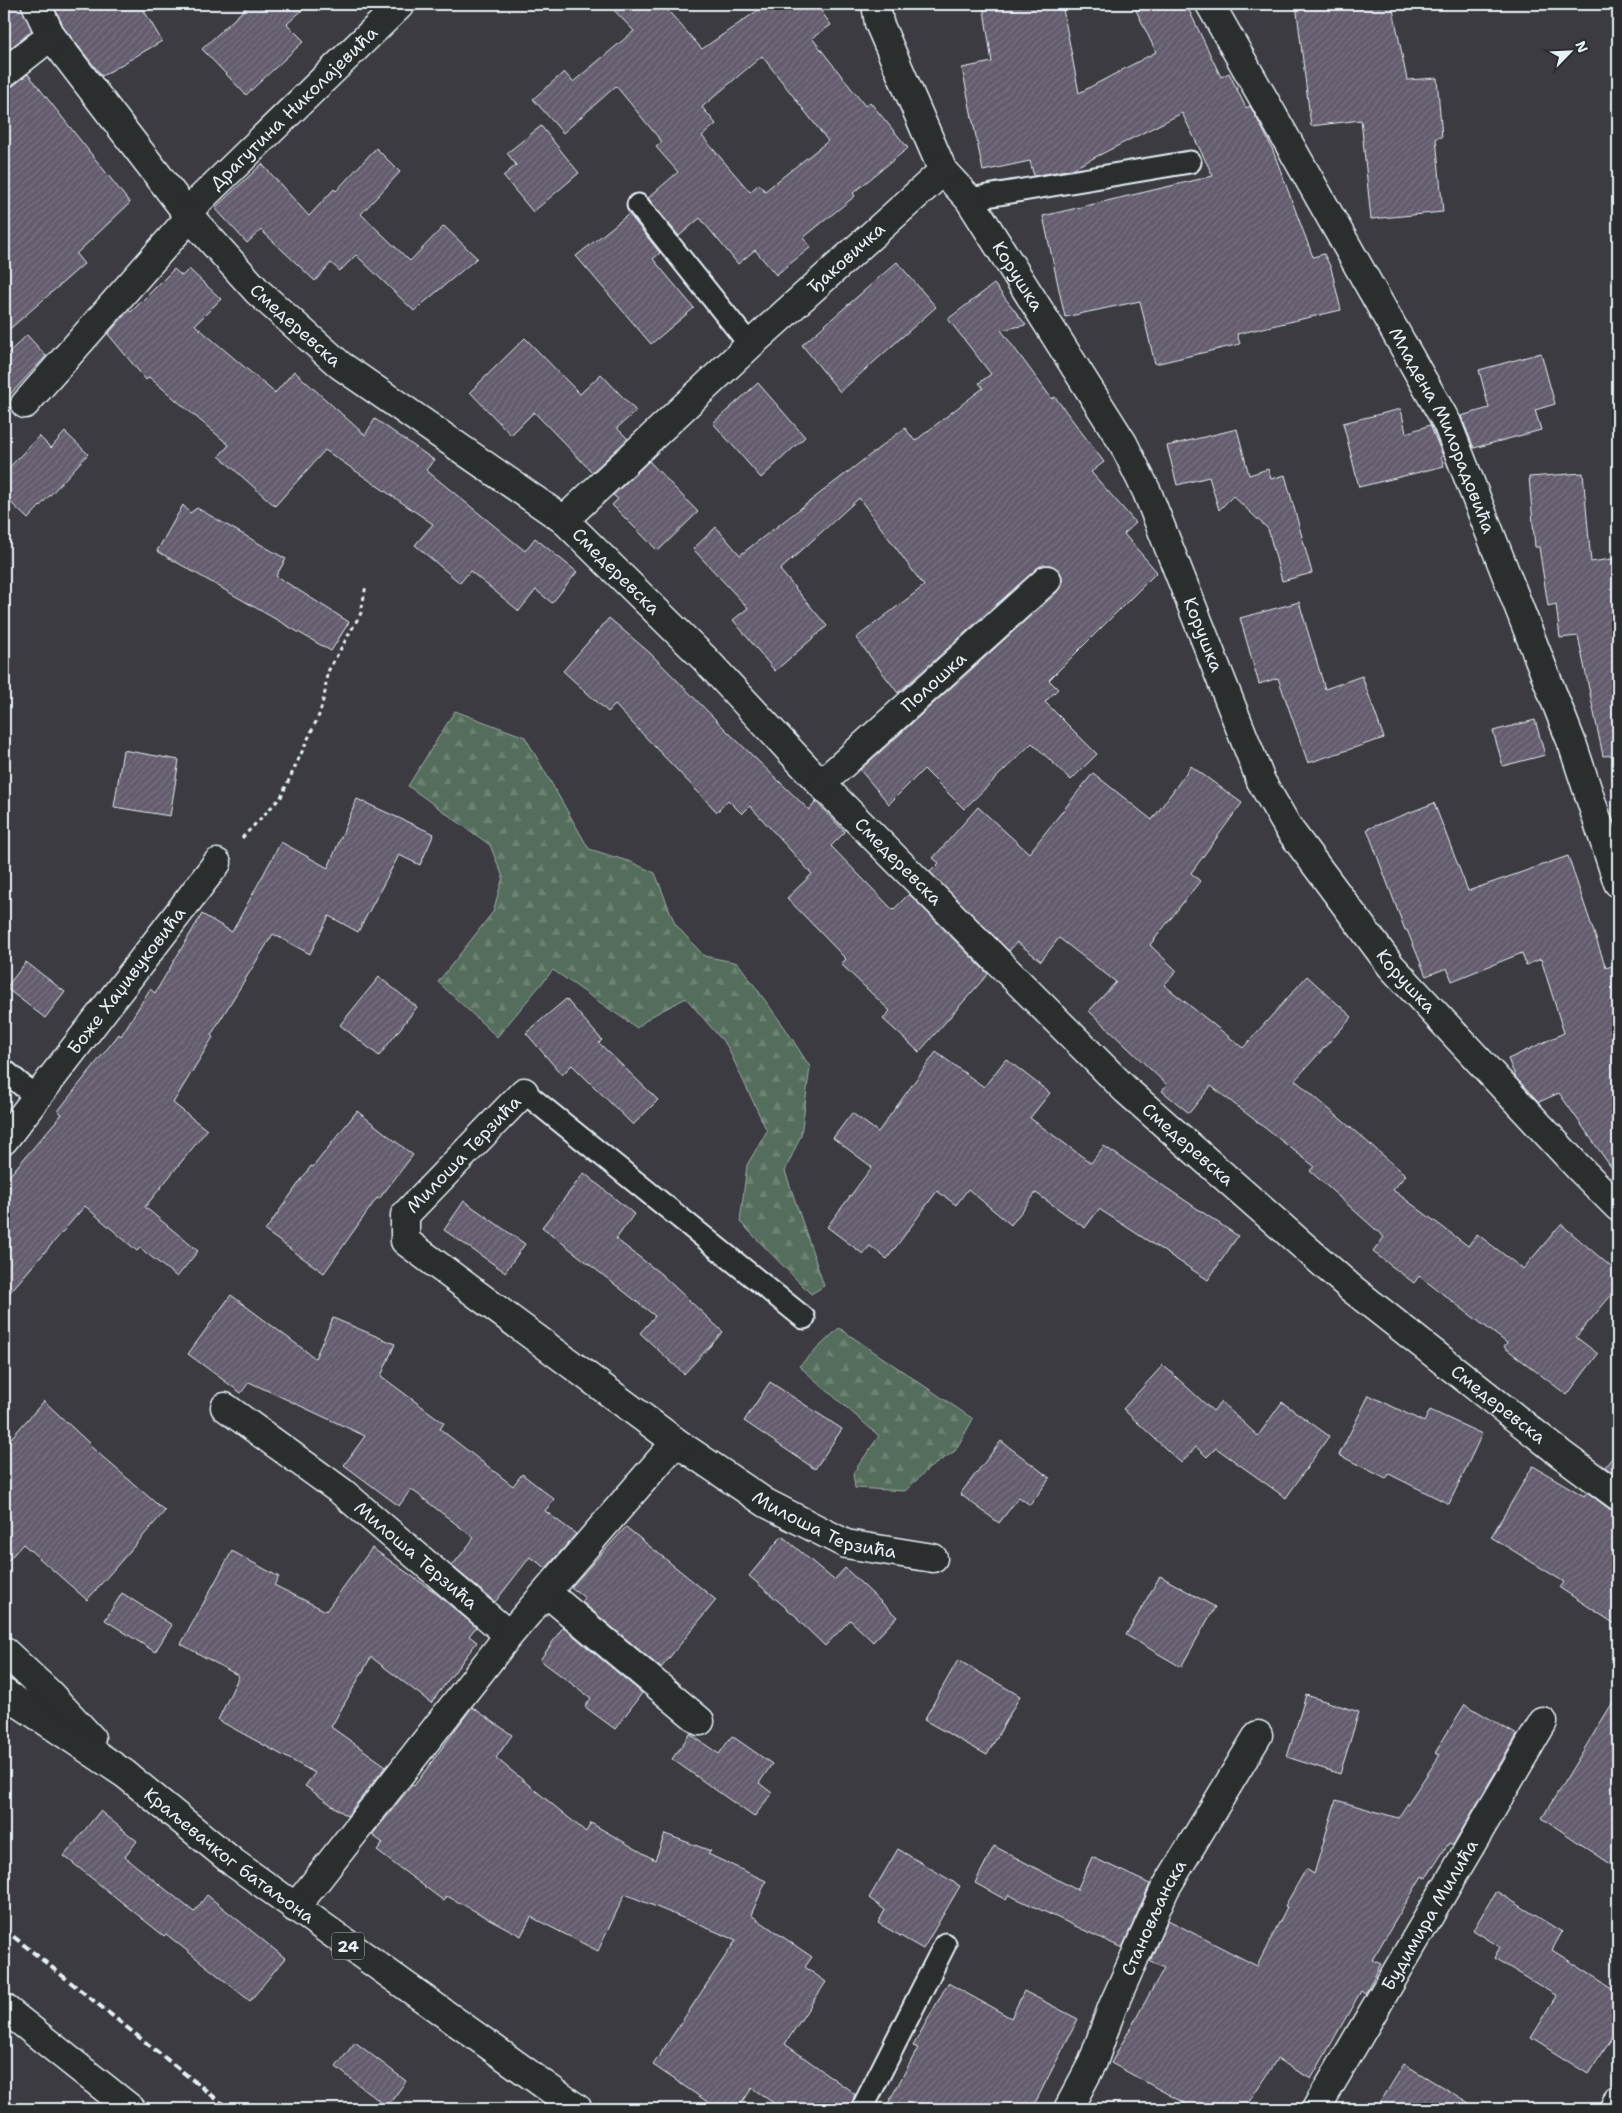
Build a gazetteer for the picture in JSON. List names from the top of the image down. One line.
{"streets":{"street":["Драгутина Николајевића","Ђаковичка","Корушка","Смедеревска","Младена Милорадовића","Полошка","Боже Хаџивуковића","Милоша Терзића","Краљевачког батаљона","Будимира Милића","Становљанска","24"]},"crossings":[["Драгутина Николајевића","Смедеревска"],["Ђаковичка","Корушка"],["Ђаковичка","Смедеревска"],["Смедеревска","Полошка"]],"north":"top right"}
